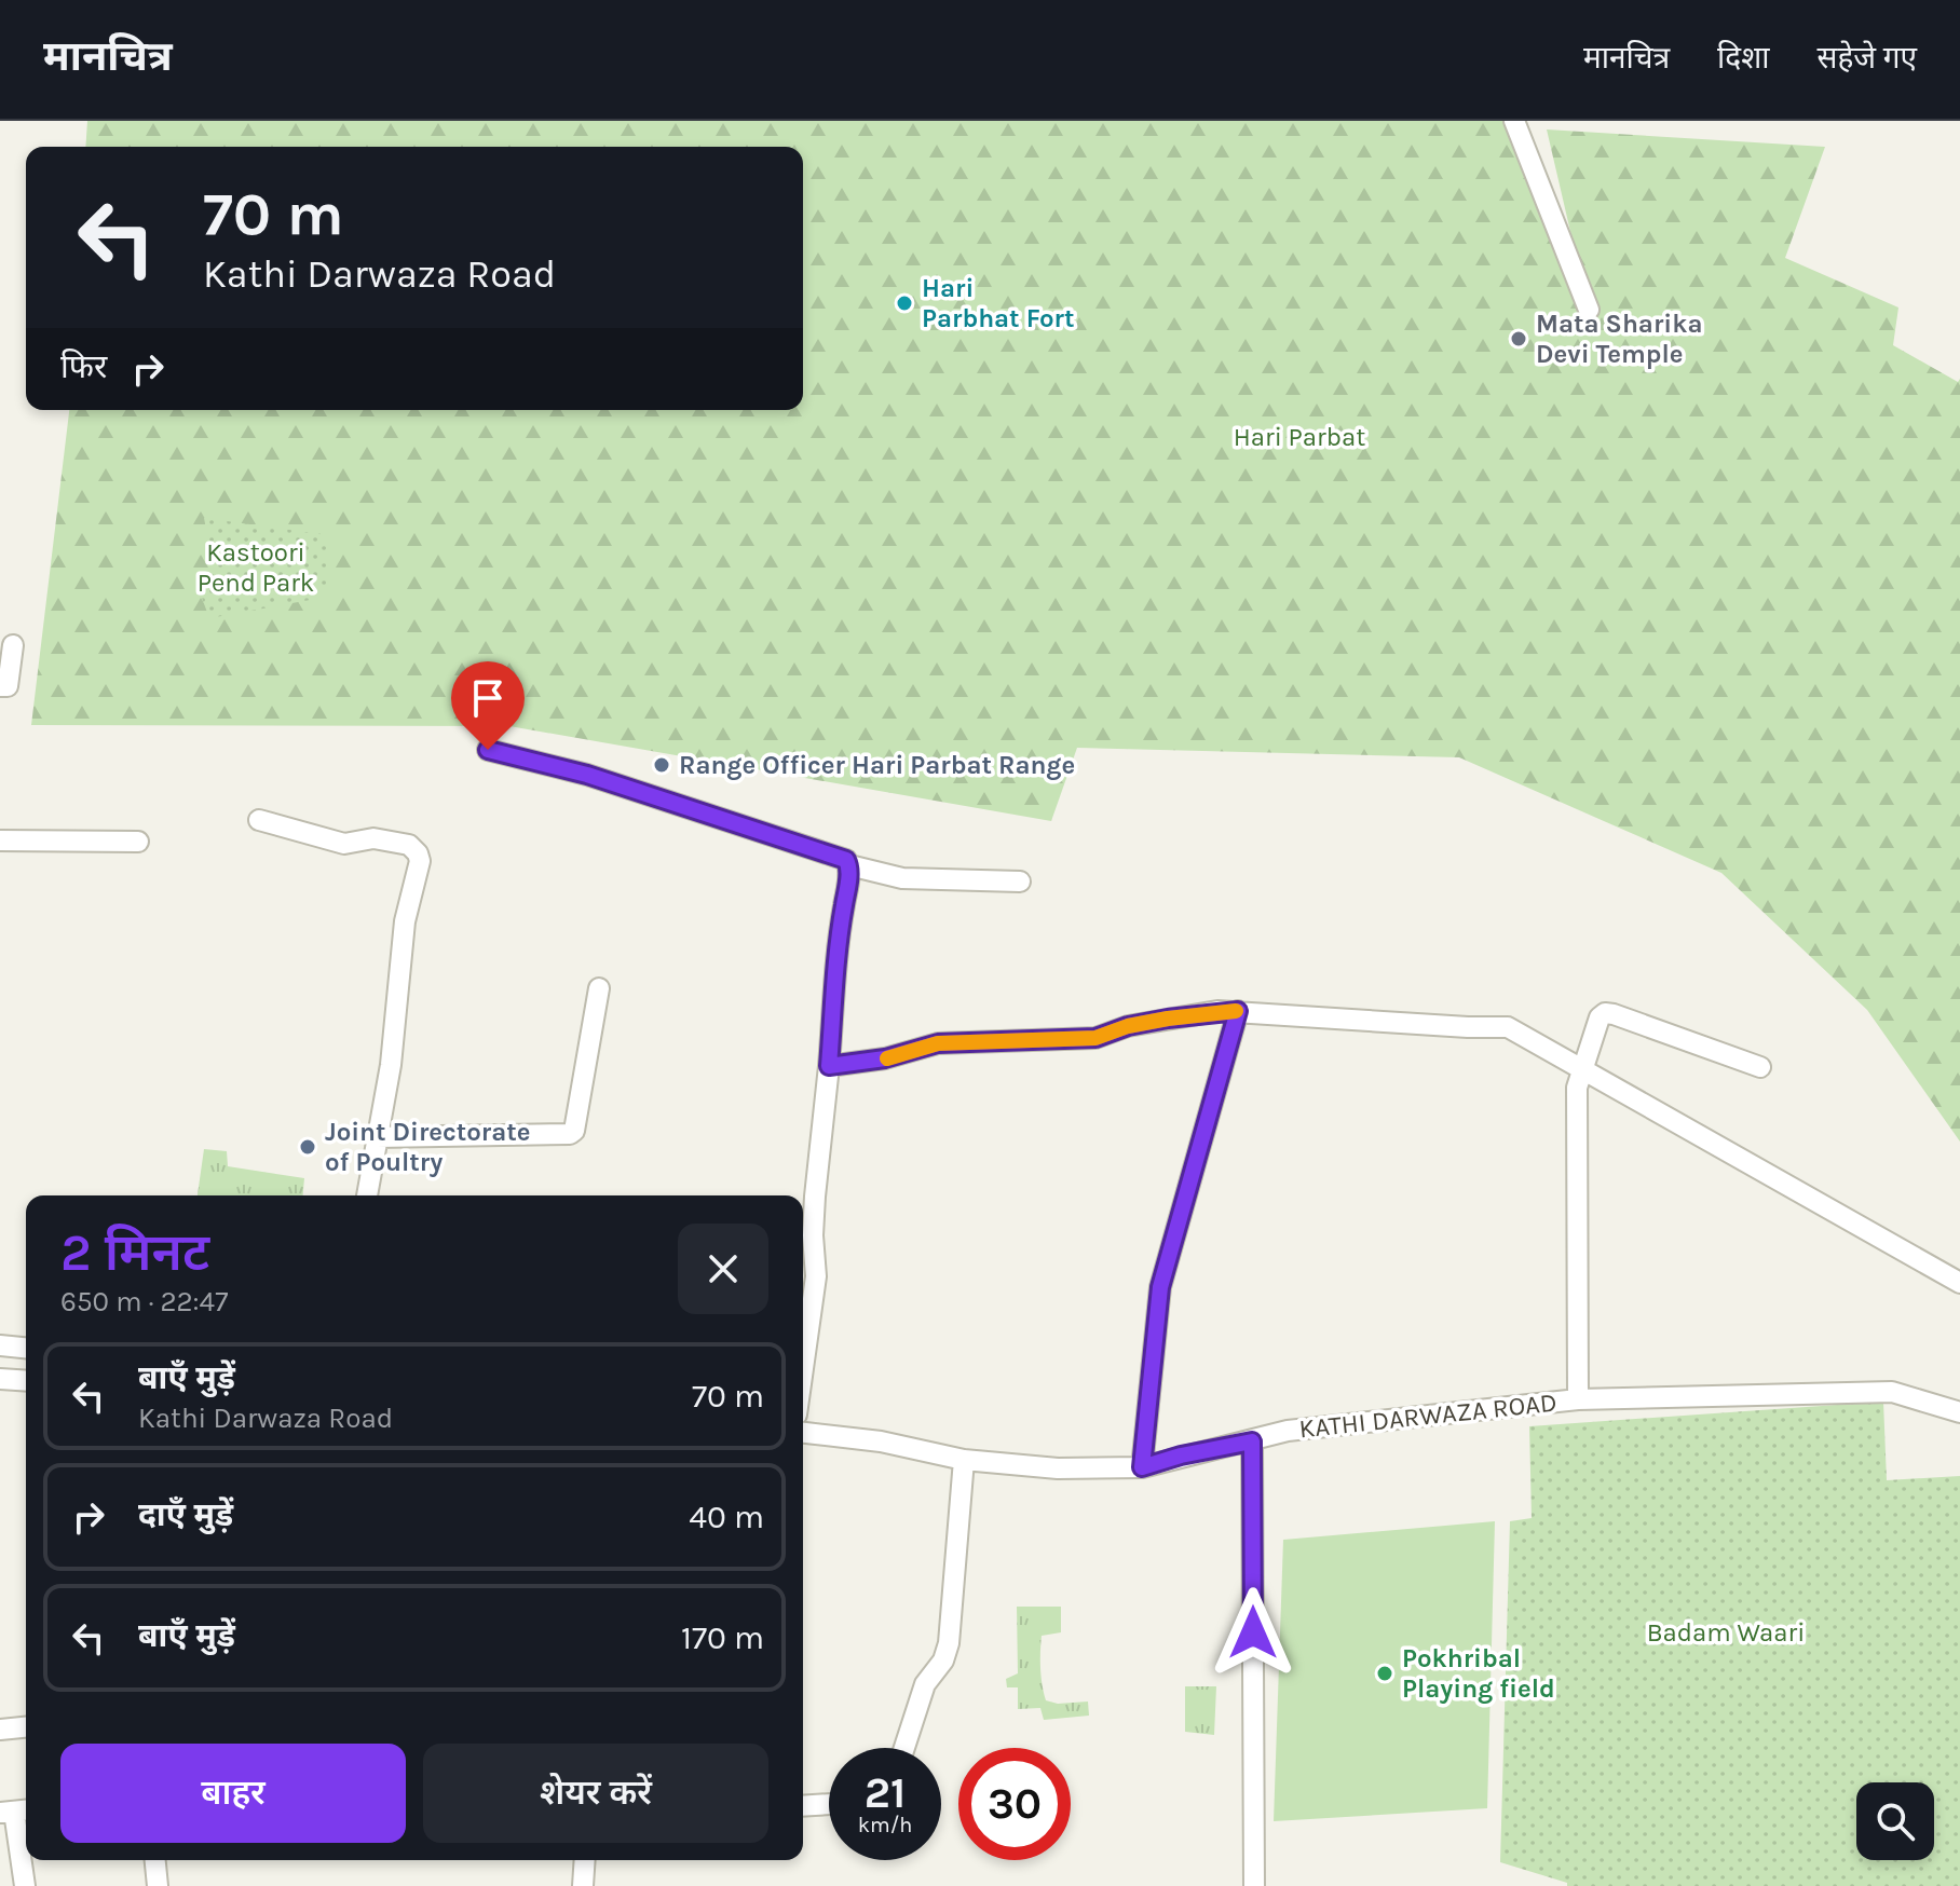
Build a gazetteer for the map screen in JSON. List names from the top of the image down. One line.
{"streets":{"street":["KATHI DARWAZA ROAD"]},"parks":["Hari Parbat","Kastoori Pend Park","Badam Waari"],"places":["Hari Parbhat Fort","Mata Sharika Devi Temple","Range Officer Hari Parbat Range","Joint Directorate of Poultry","Pokhribal Playing field"],"page":{"header":"मानचित्र","nav":["मानचित्र","दिशा","सहेजे गए"],"turn":["70 m","Kathi Darwaza Road"],"then":"फिर","heading":["2 मिनट","650 m · 22:47"],"list":[{"name":"बाएँ मुड़ें","note":"Kathi Darwaza Road","value":"70 m"},{"name":"दाएँ मुड़ें","value":"40 m"},{"name":"बाएँ मुड़ें","value":"170 m"}],"buttons":["बाहर","शेयर करें"],"speed":"21 km/h","limit":"30"}}
